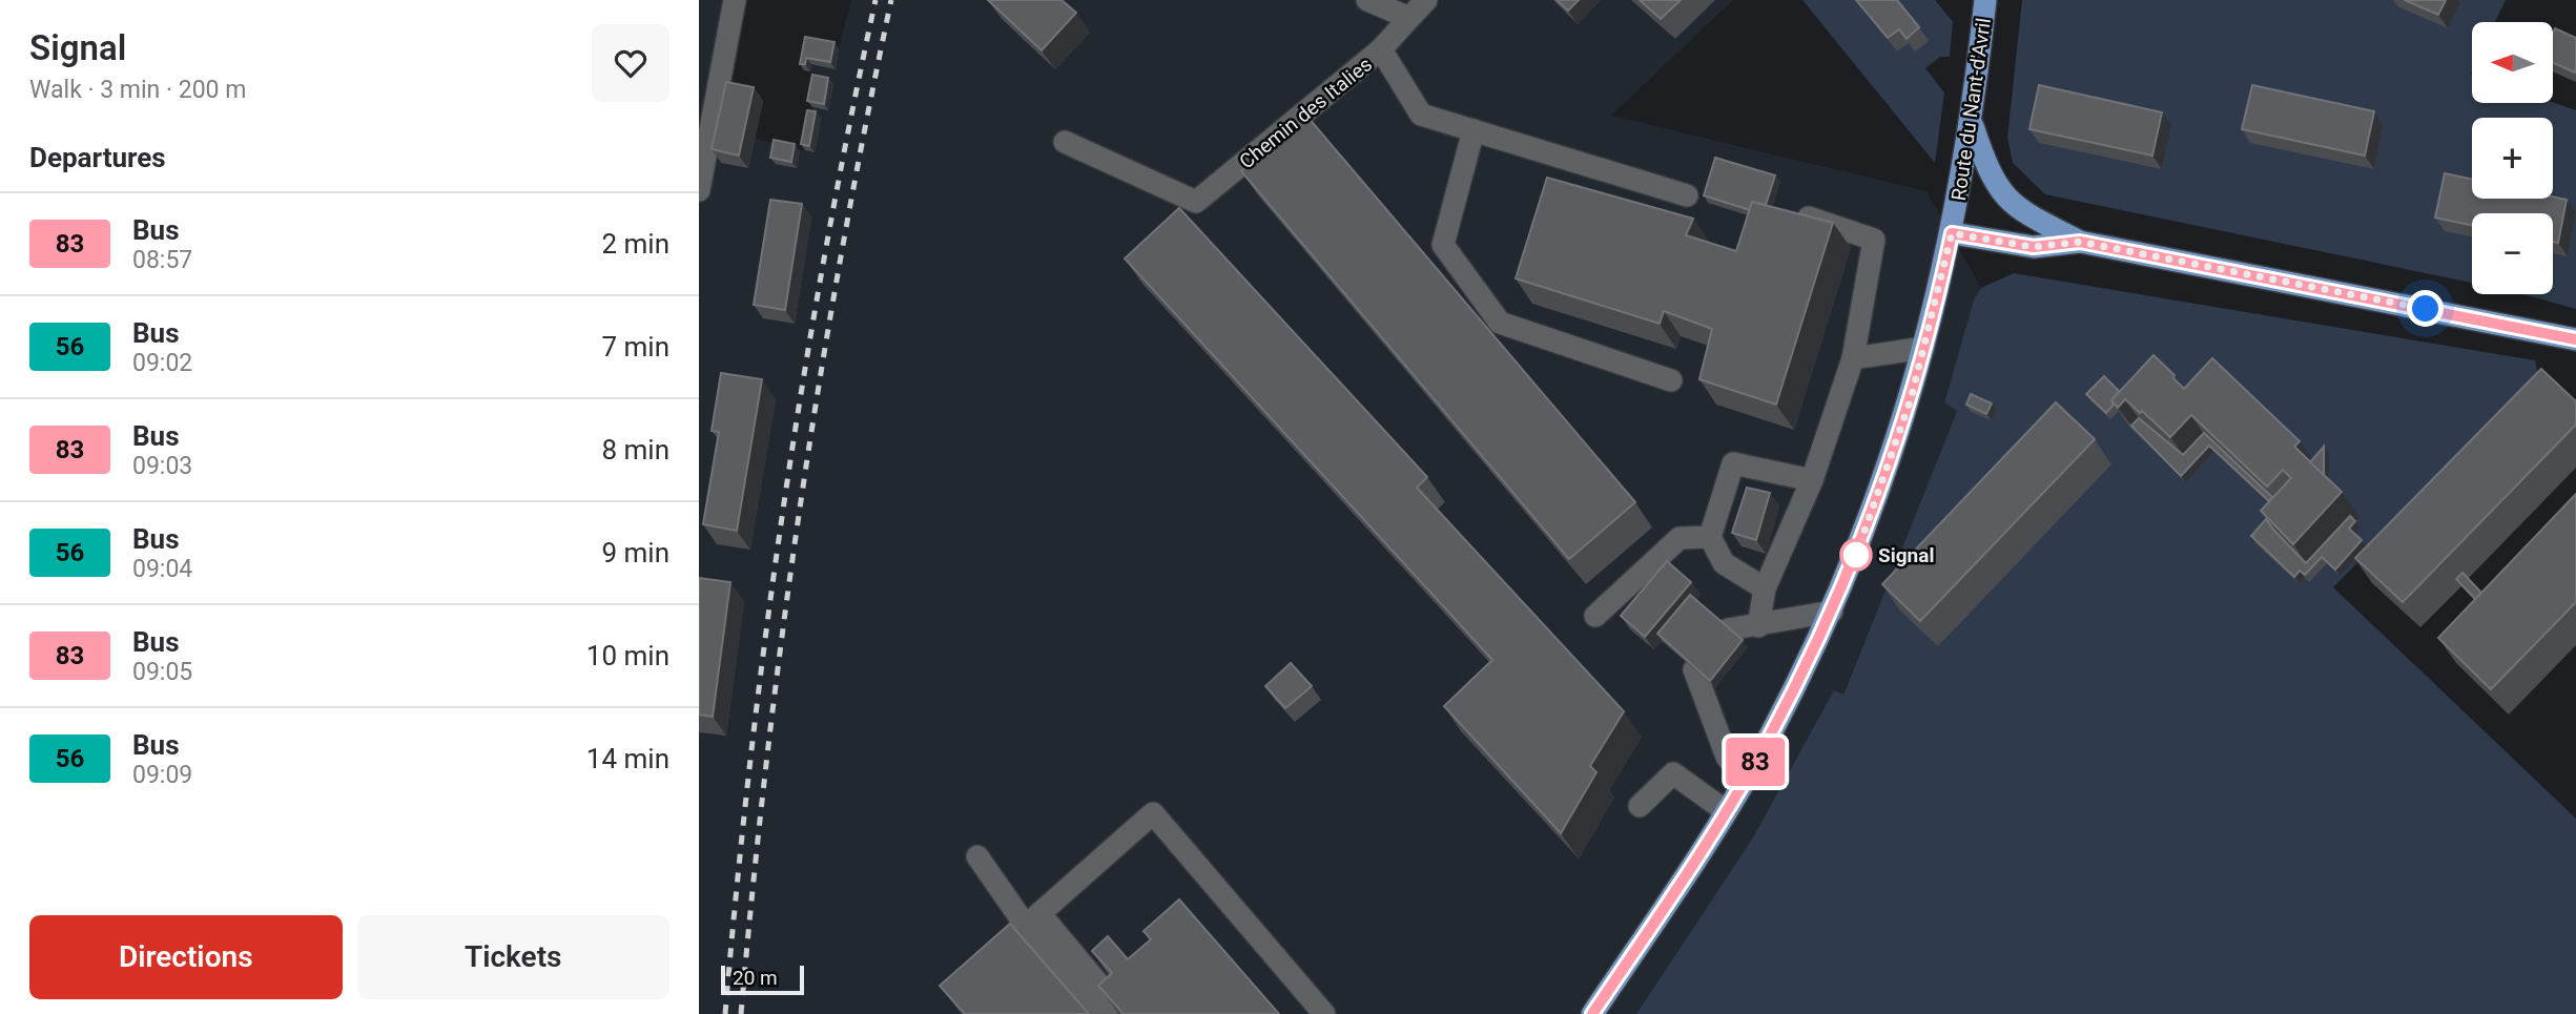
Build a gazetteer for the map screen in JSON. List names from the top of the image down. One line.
{"streets":{"main road":["Route du Nant-d'Avril"],"street":["Chemin des Italies"]},"places":["Signal"],"lines":["bus line 83"],"scale_bar":"20 m","north":"left","page":{"heading":[["Signal","Walk · 3 min · 200 m"],"Departures"],"on_map":"83","map_buttons":["+","−"],"list":[{"mark":"83","name":"Bus","note":"08:57","value":"2 min"},{"mark":"56","name":"Bus","note":"09:02","value":"7 min"},{"mark":"83","name":"Bus","note":"09:03","value":"8 min"},{"mark":"56","name":"Bus","note":"09:04","value":"9 min"},{"mark":"83","name":"Bus","note":"09:05","value":"10 min"},{"mark":"56","name":"Bus","note":"09:09","value":"14 min"}],"buttons":["Directions","Tickets"],"scale":"20 m"}}
